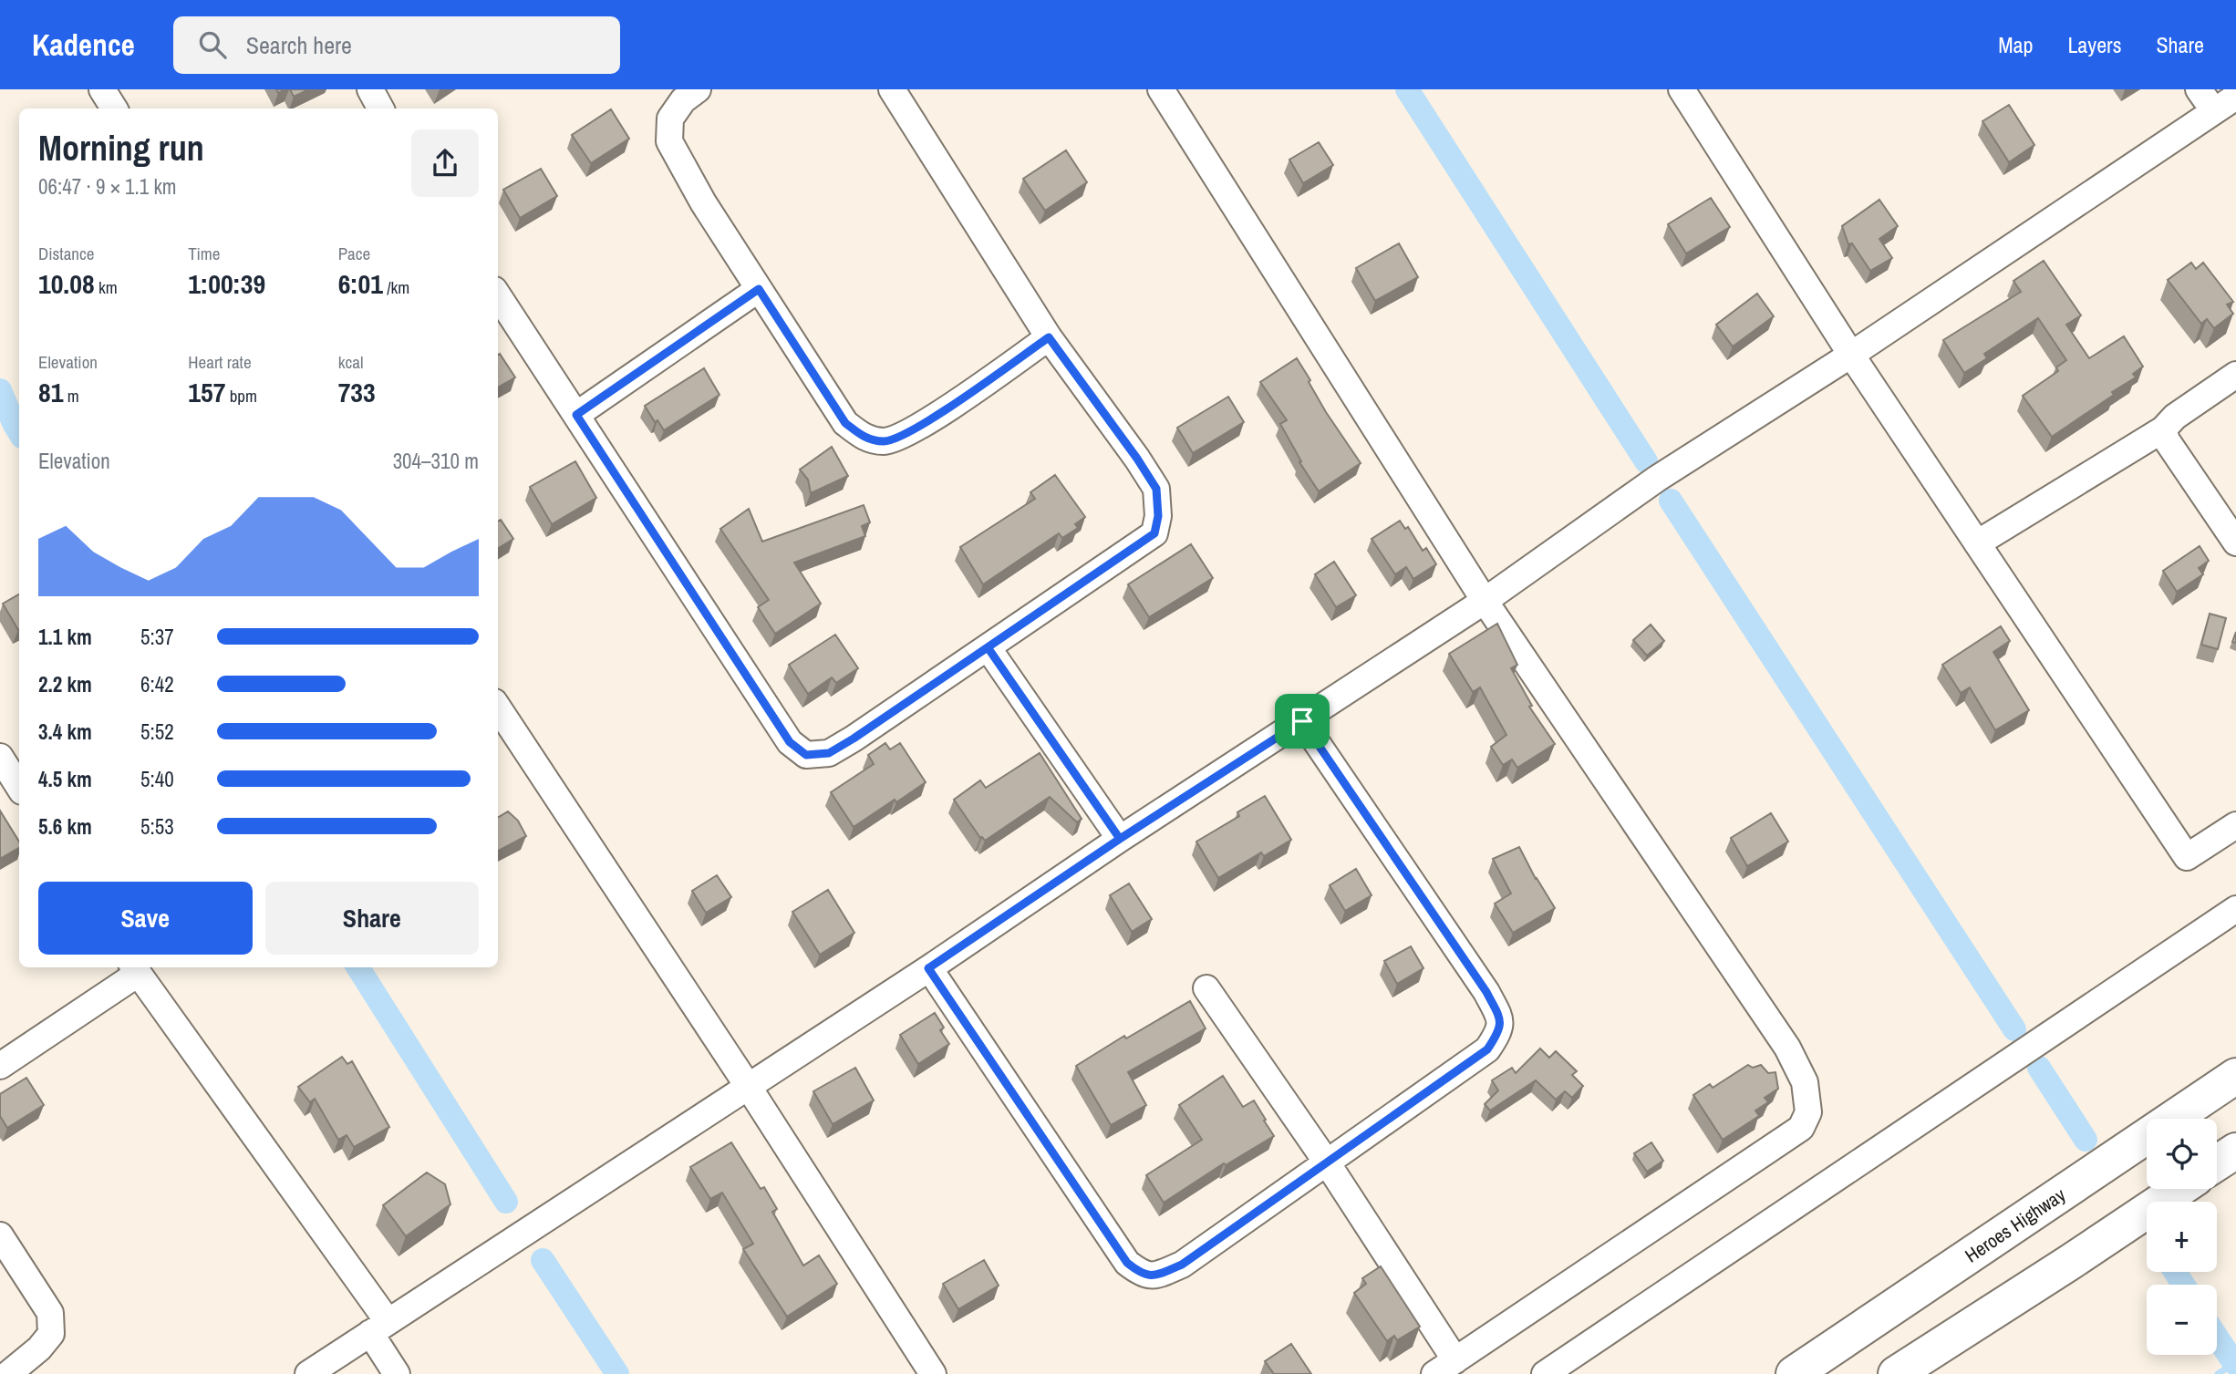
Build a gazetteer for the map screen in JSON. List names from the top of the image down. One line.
{"streets":{"main road":["Heroes Highway"]},"page":{"header":"Kadence","search":"Search here","nav":["Map","Layers","Share"],"heading":["Morning run","06:47 · 9 × 1.1 km"],"stats":[["Distance","10.08 km"],["Time","1:00:39"],["Pace","6:01 /km"],["Elevation","81 m"],["Heart rate","157 bpm"],["kcal","733"]],"chart":["Elevation","304–310 m"],"list":[{"name":"1.1 km","note":"5:37"},{"name":"2.2 km","note":"6:42"},{"name":"3.4 km","note":"5:52"},{"name":"4.5 km","note":"5:40"},{"name":"5.6 km","note":"5:53"}],"buttons":["Save","Share"],"map_buttons":["+","−"]}}
